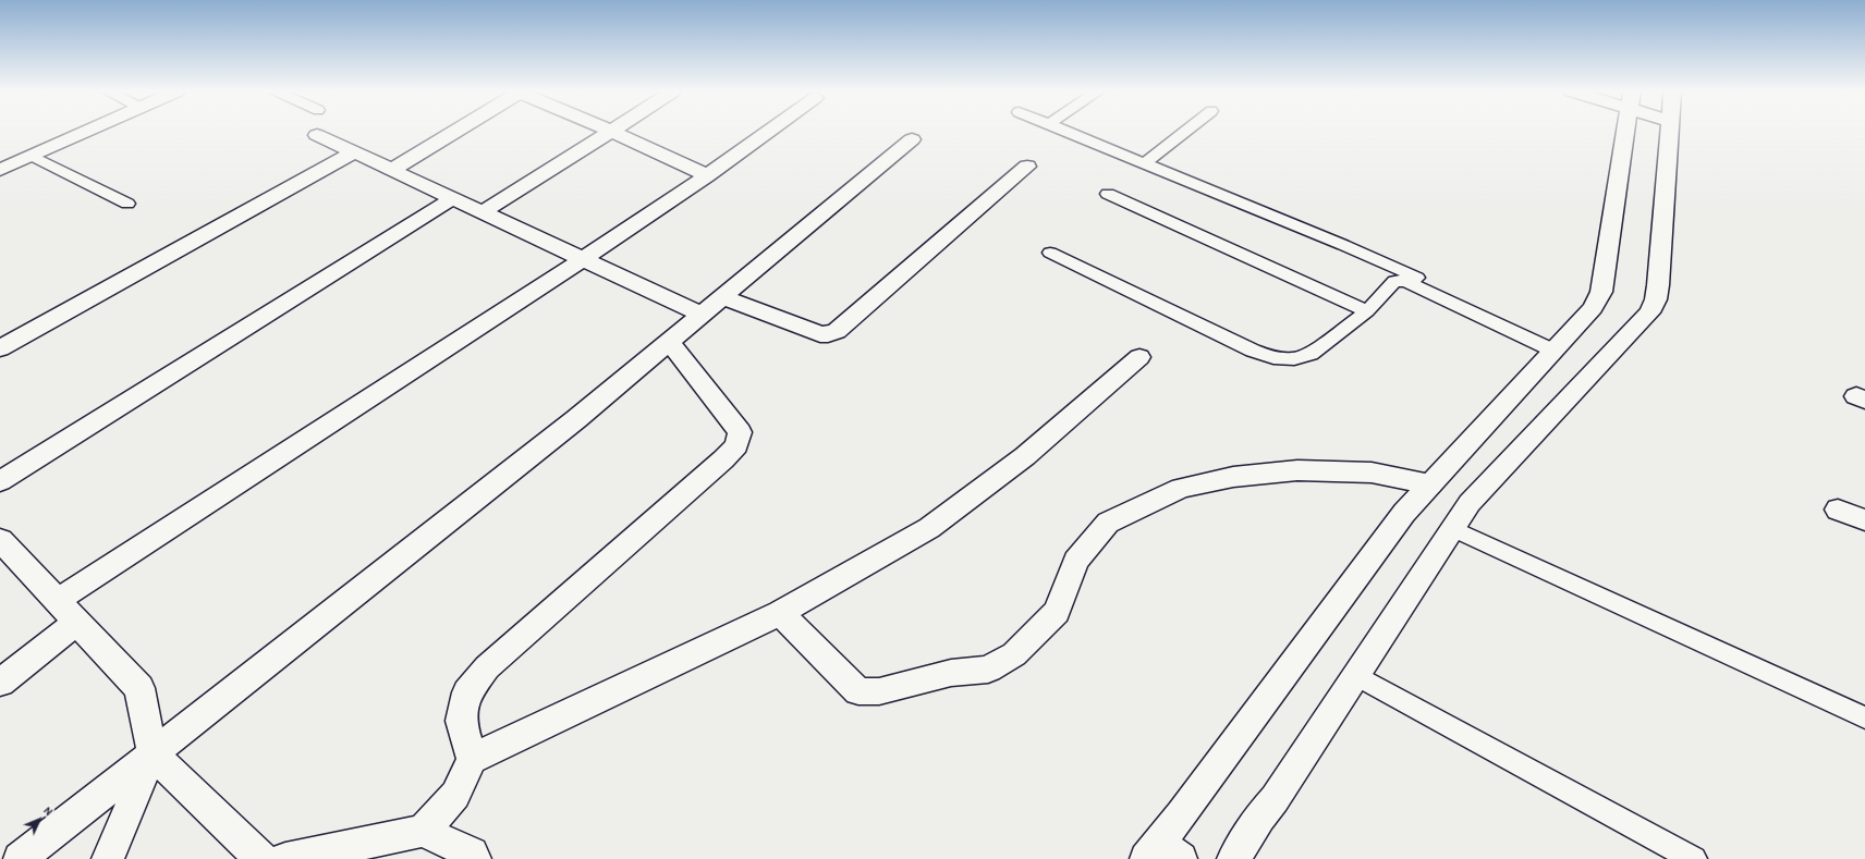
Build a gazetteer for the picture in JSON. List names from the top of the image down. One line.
{"north":"top right"}
